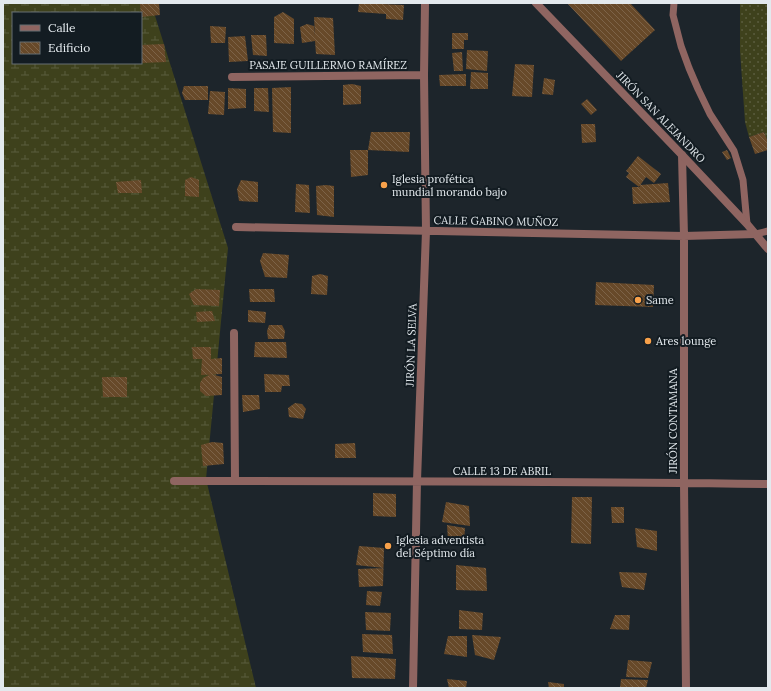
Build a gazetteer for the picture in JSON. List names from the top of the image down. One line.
{"streets":{"street":["PASAJE GUILLERMO RAMÍREZ","JIRÓN SAN ALEJANDRO","CALLE GABINO MUÑOZ","JIRÓN LA SELVA","JIRÓN CONTAMANA","CALLE 13 DE ABRIL"]},"crossings":[["PASAJE GUILLERMO RAMÍREZ","JIRÓN LA SELVA"],["JIRÓN SAN ALEJANDRO","CALLE GABINO MUÑOZ"],["JIRÓN SAN ALEJANDRO","JIRÓN CONTAMANA"],["CALLE GABINO MUÑOZ","JIRÓN LA SELVA"],["CALLE GABINO MUÑOZ","JIRÓN CONTAMANA"],["JIRÓN LA SELVA","CALLE 13 DE ABRIL"],["JIRÓN CONTAMANA","CALLE 13 DE ABRIL"]],"places":["Iglesia profética mundial morando bajo","Same","Ares lounge","Iglesia adventista del Séptimo día"],"legend":["Calle","Edificio"]}
